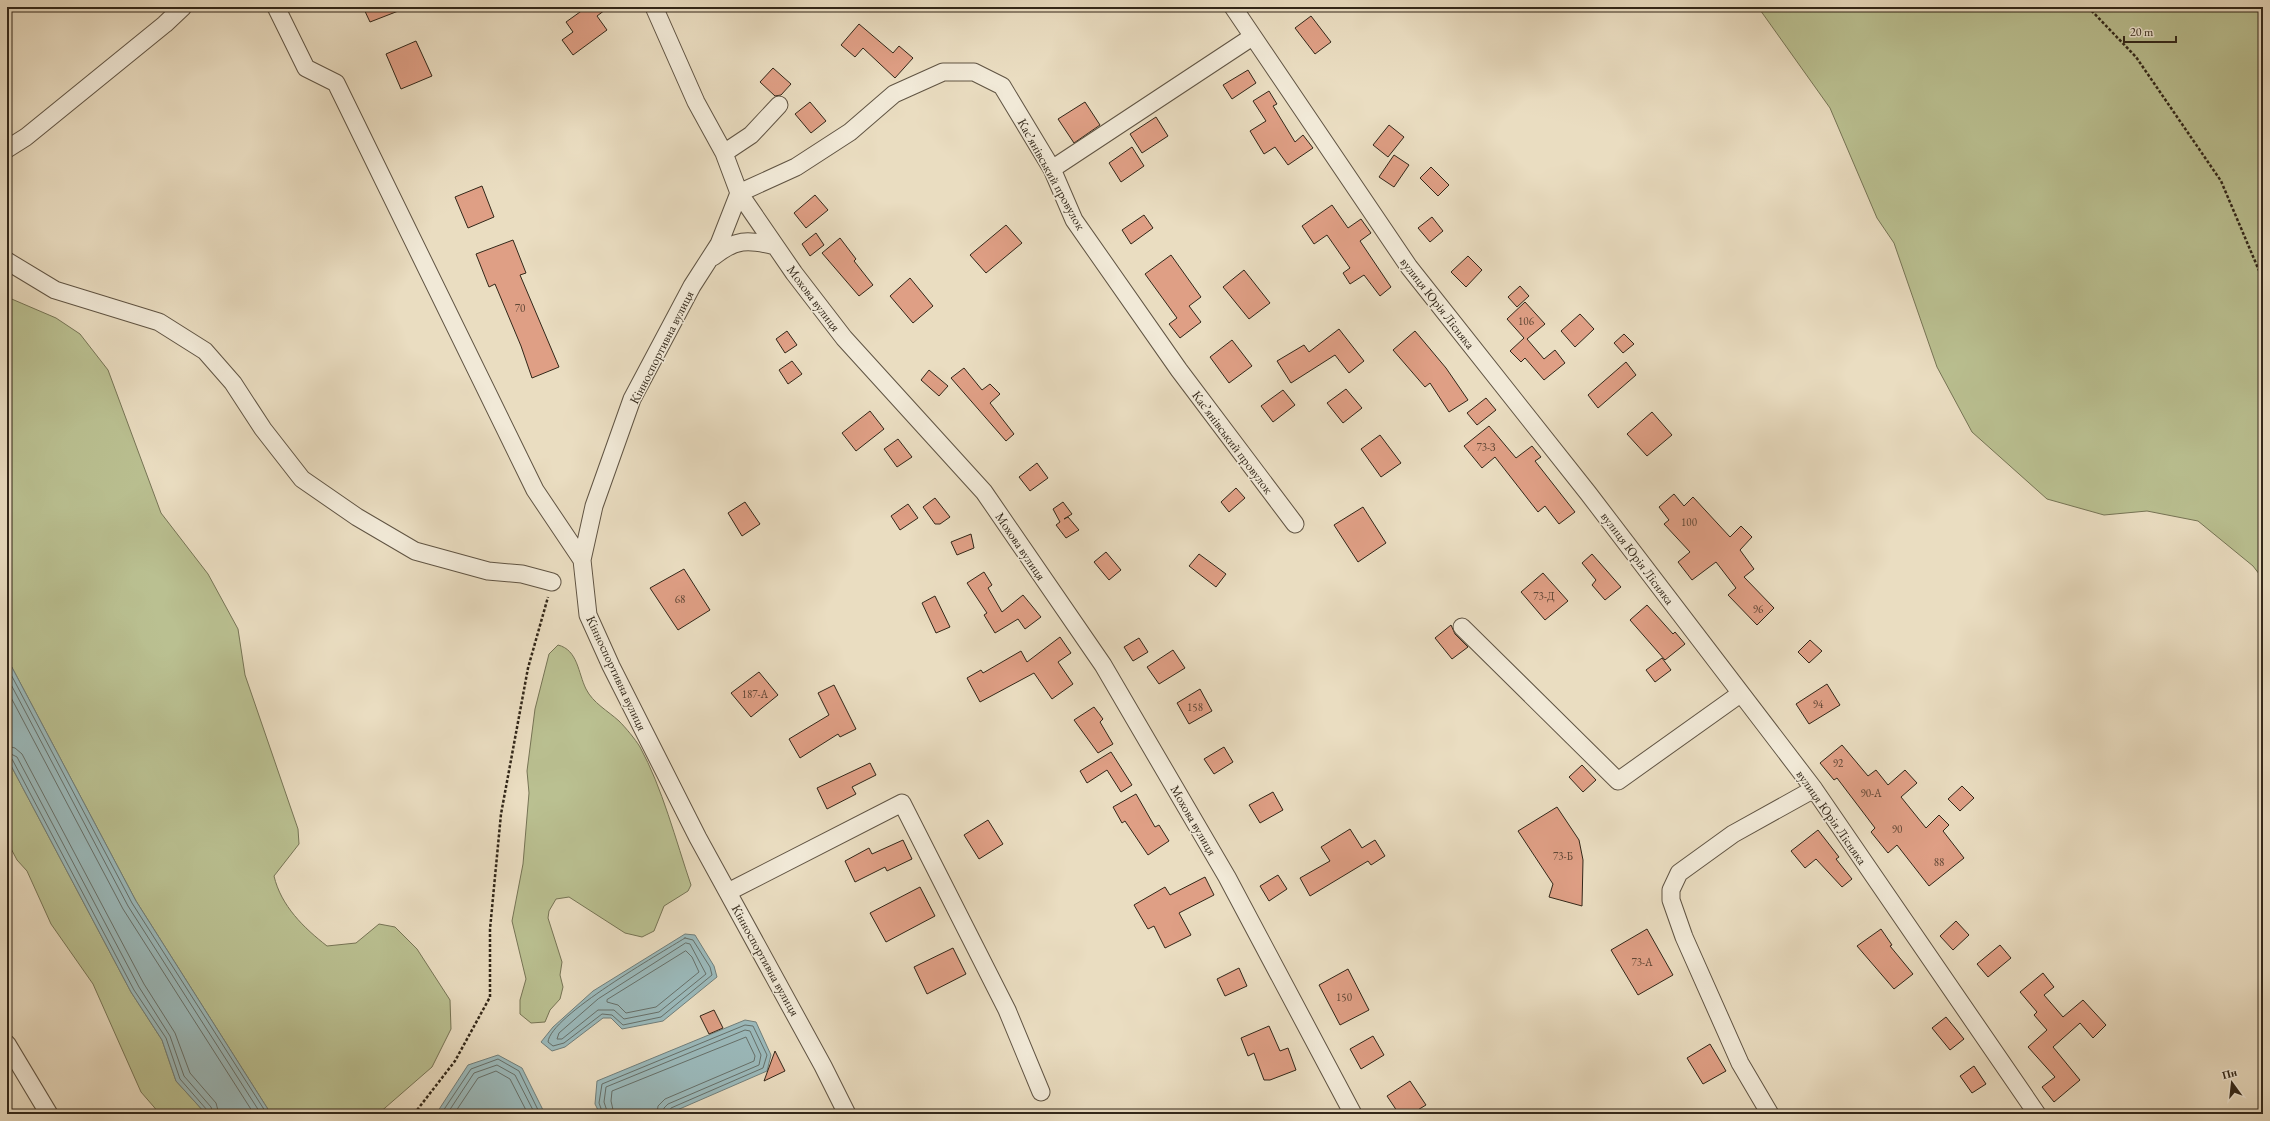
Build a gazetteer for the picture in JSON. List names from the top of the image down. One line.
{"streets":{"street":["Касʼянівський провулок","Мохова вулиця","вулиця Юрія Лісняка","Кінноспортивна вулиця"]},"crossings":[["Касʼянівський провулок","Мохова вулиця"],["Касʼянівський провулок","Кінноспортивна вулиця"],["Мохова вулиця","Кінноспортивна вулиця"]],"house_numbers":["70","106","73-З","100","73-Д","68","96","187-А","94","158","92","90-А","90","73-Б","88","73-А","150"],"scale_bar":"20 m","north":"top"}
